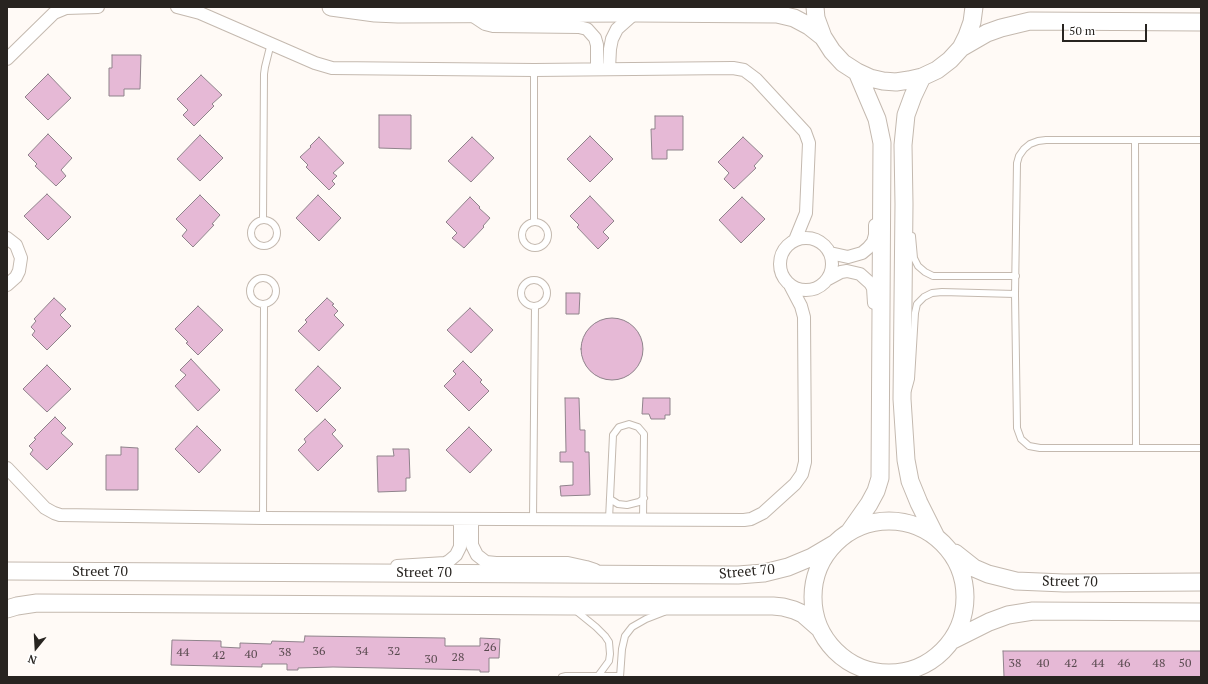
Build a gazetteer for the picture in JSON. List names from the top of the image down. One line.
{"streets":{"main road":["Street 70"]},"house_numbers":["26","36","34","32","44","38","40","42","28","30","38","40","42","44","46","48","50"],"scale_bar":"50 m","north":"bottom"}
